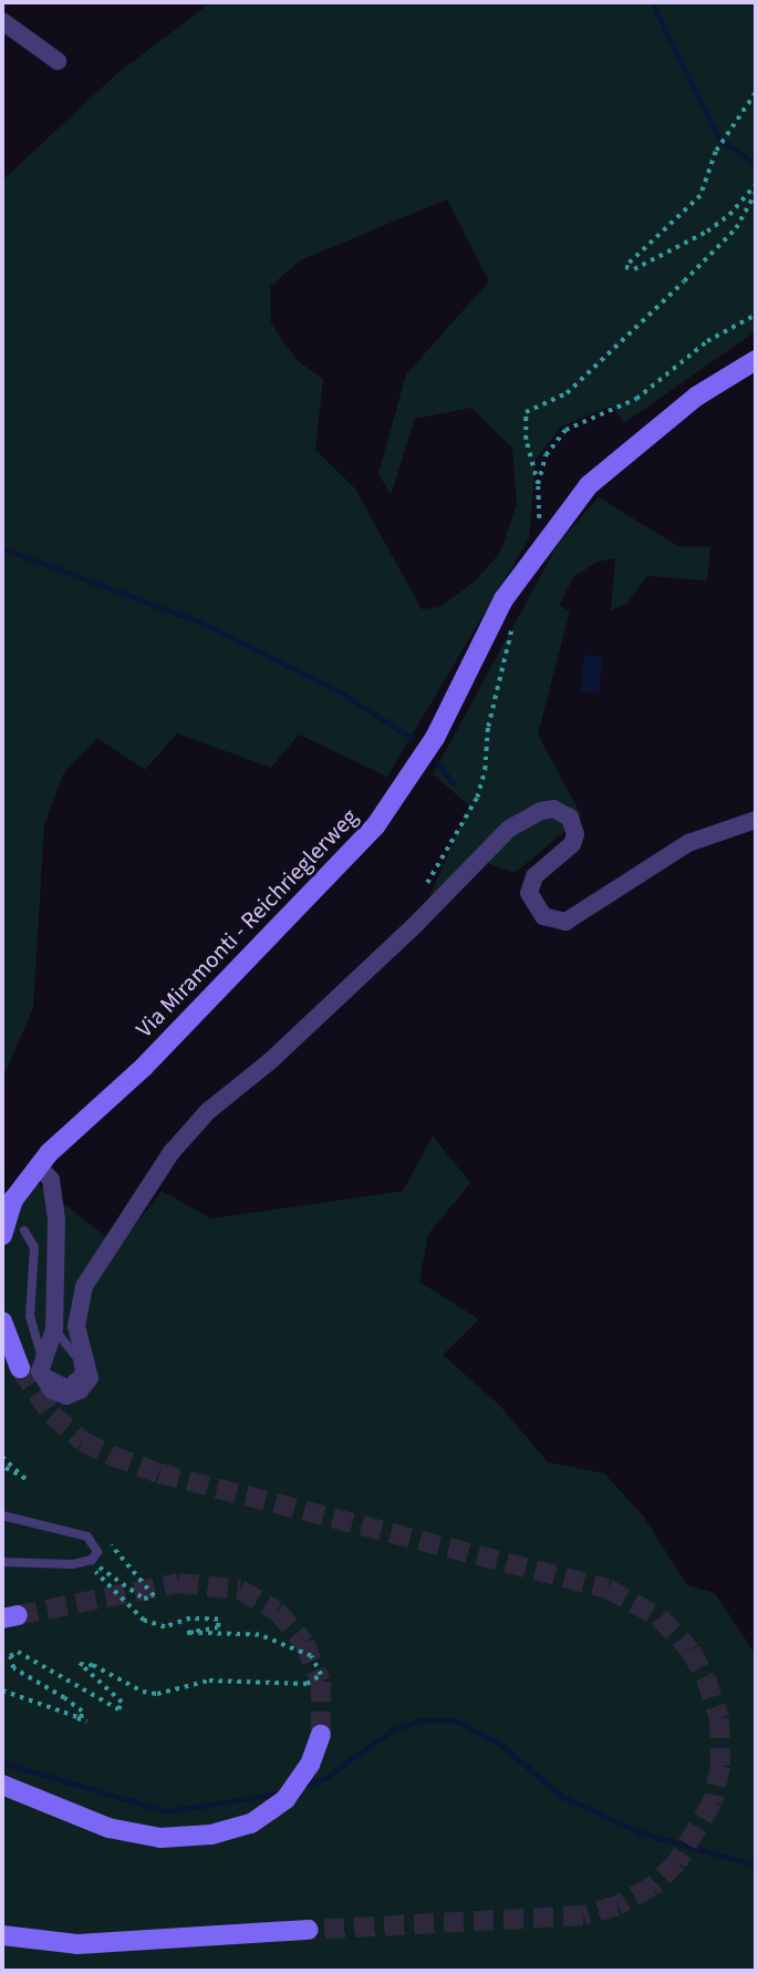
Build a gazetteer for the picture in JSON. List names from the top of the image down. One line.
{"streets":{"main road":["Via Miramonti - Reichrieglerweg"]}}
